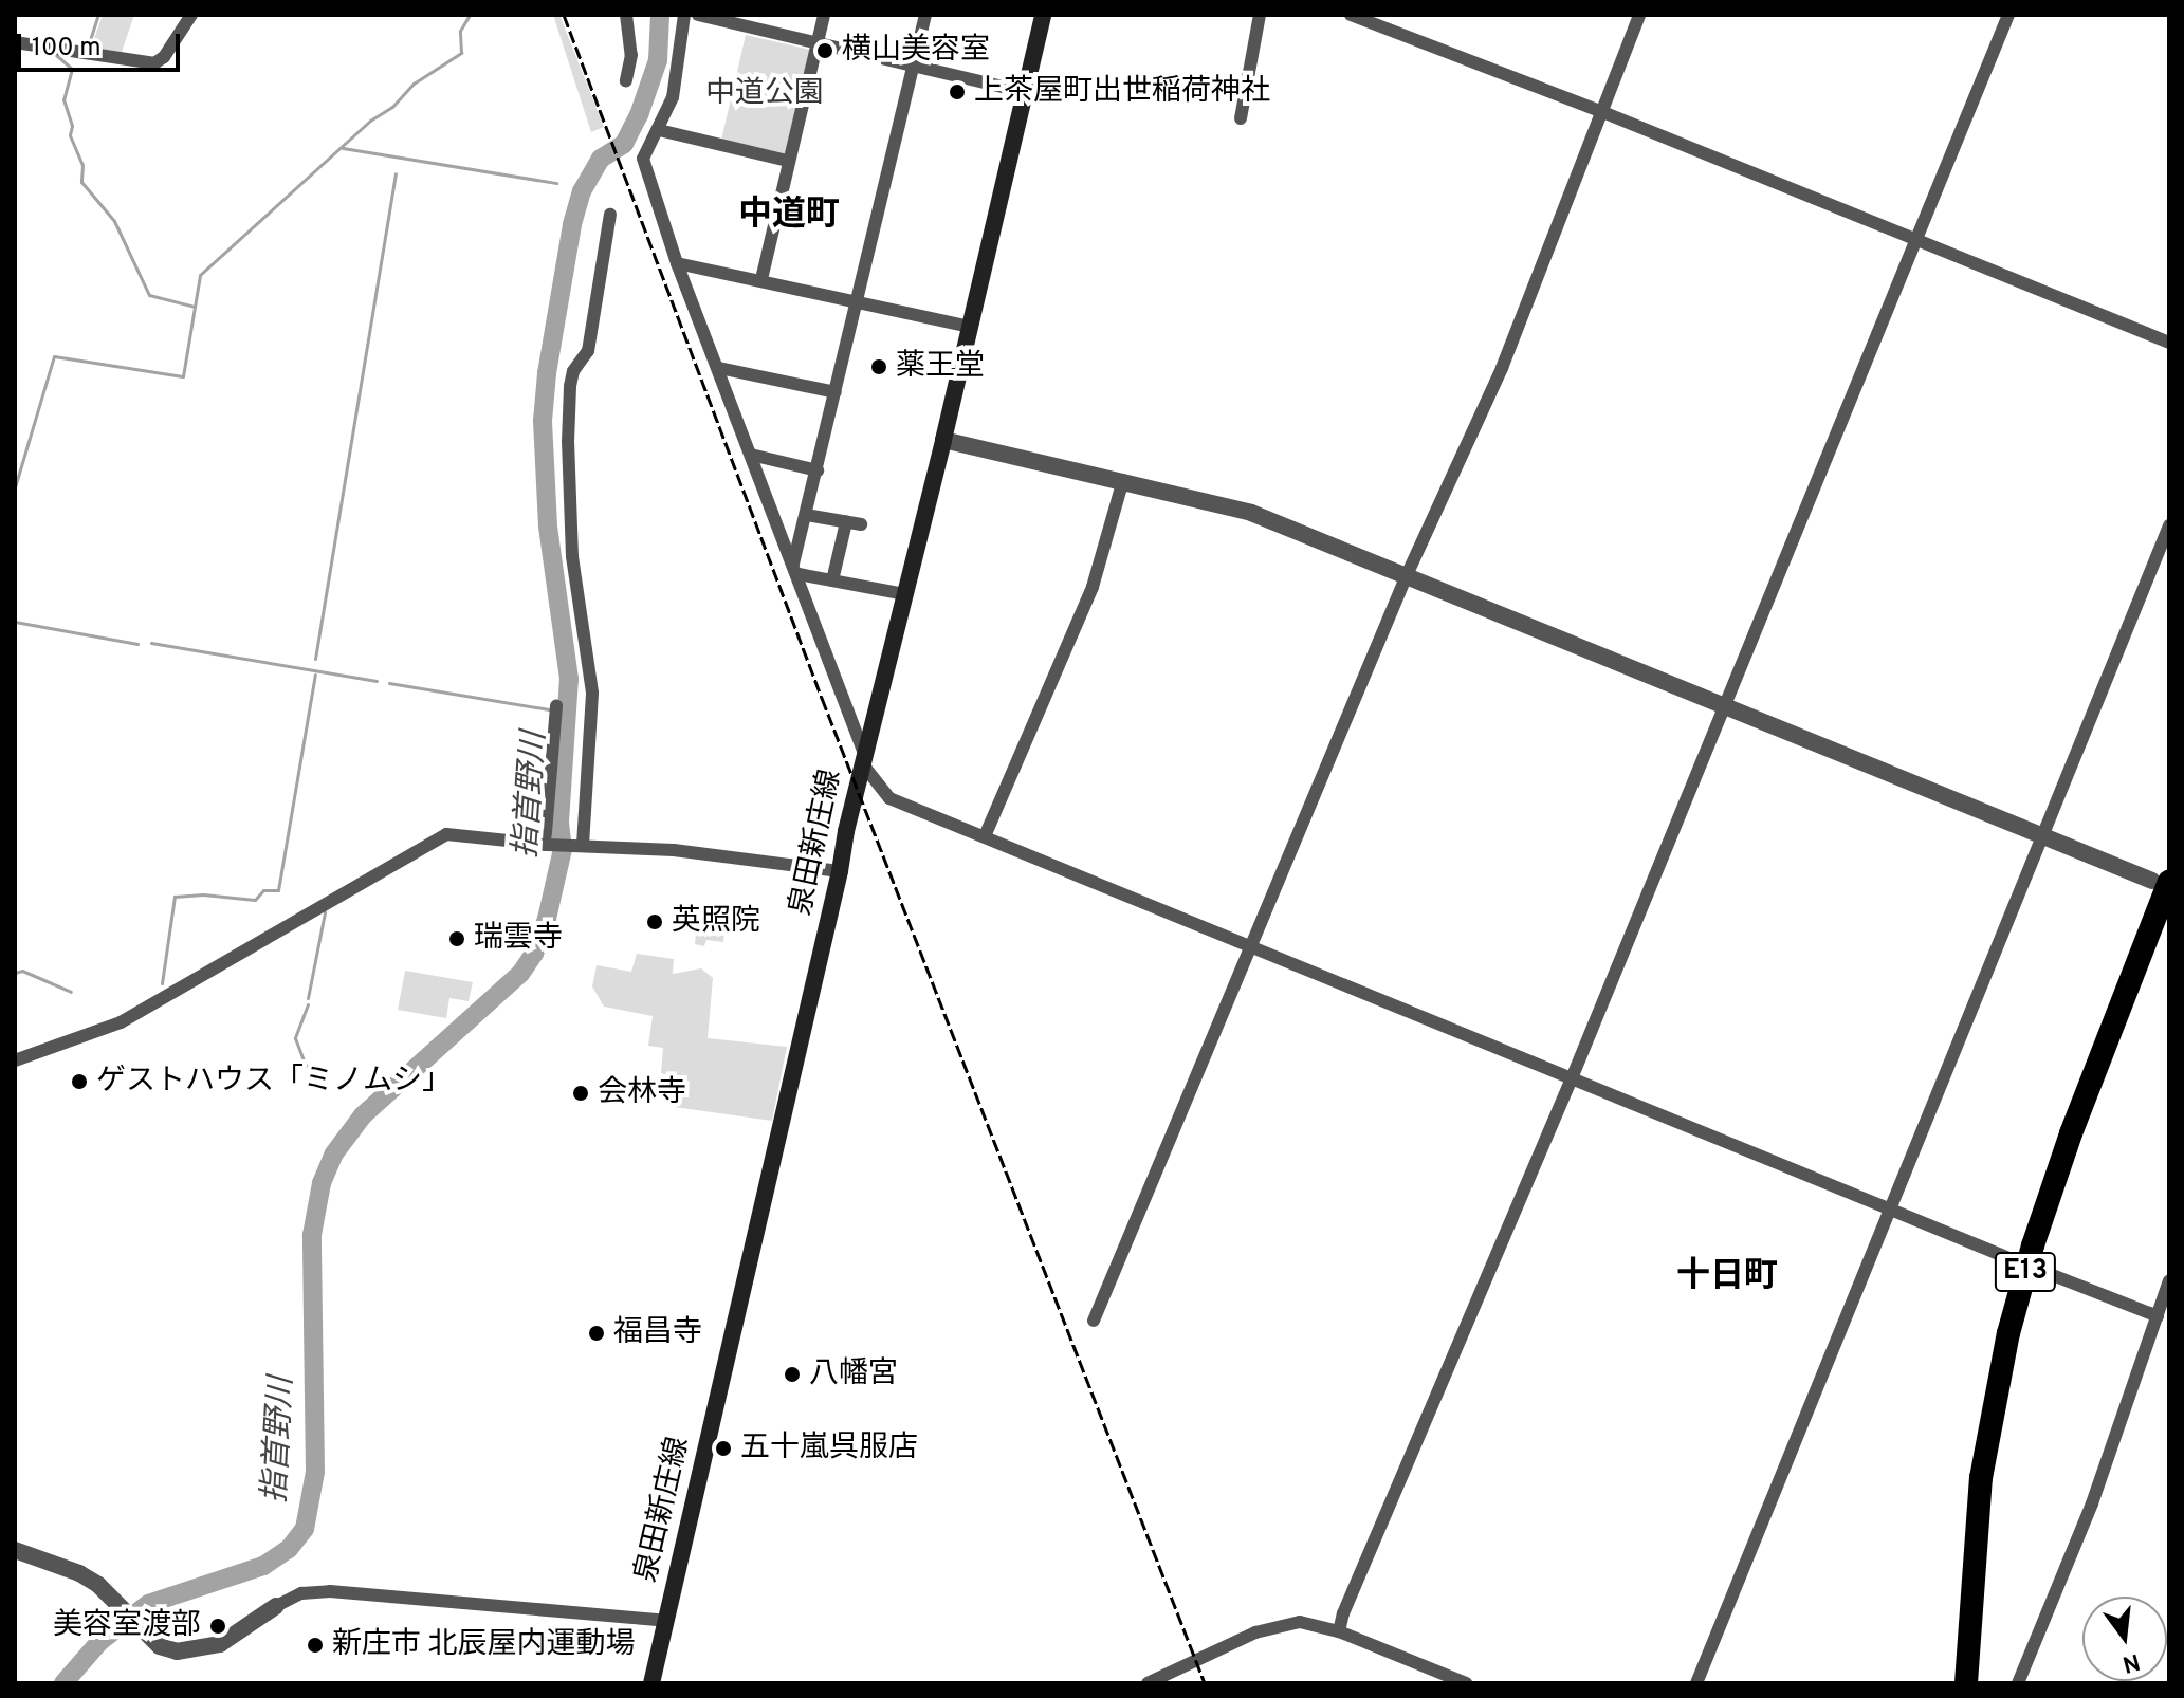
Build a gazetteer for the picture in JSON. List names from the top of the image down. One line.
{"streets":{"highway":["E13"],"main road":["泉田新庄線"]},"districts":["中道町","十日町"],"water":["指首野川"],"parks":["中道公園"],"places":["横山美容室","上茶屋町出世稲荷神社","薬王堂","英照院","瑞雲寺","ゲストハウス「ミノムシ」","会林寺","福昌寺","八幡宮","五十嵐呉服店","美容室渡部","新庄市 北辰屋内運動場"],"scale_bar":"100 m","north":"bottom"}
